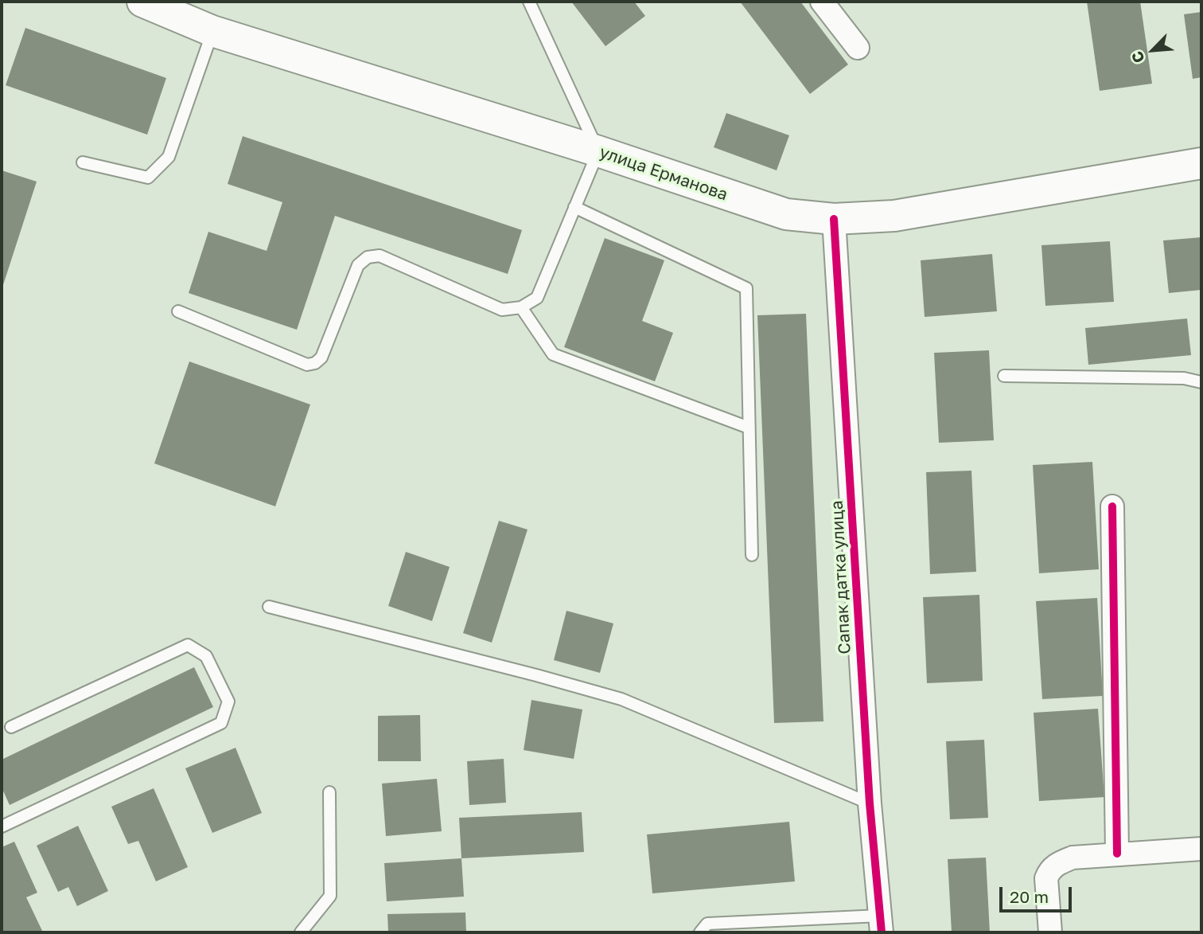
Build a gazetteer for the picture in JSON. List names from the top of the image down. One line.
{"streets":{"main road":["улица Ерманова"],"street":["Сапак датка улица"]},"crossings":[["улица Ерманова","Сапак датка улица"]],"scale_bar":"20 m","north":"bottom left"}
